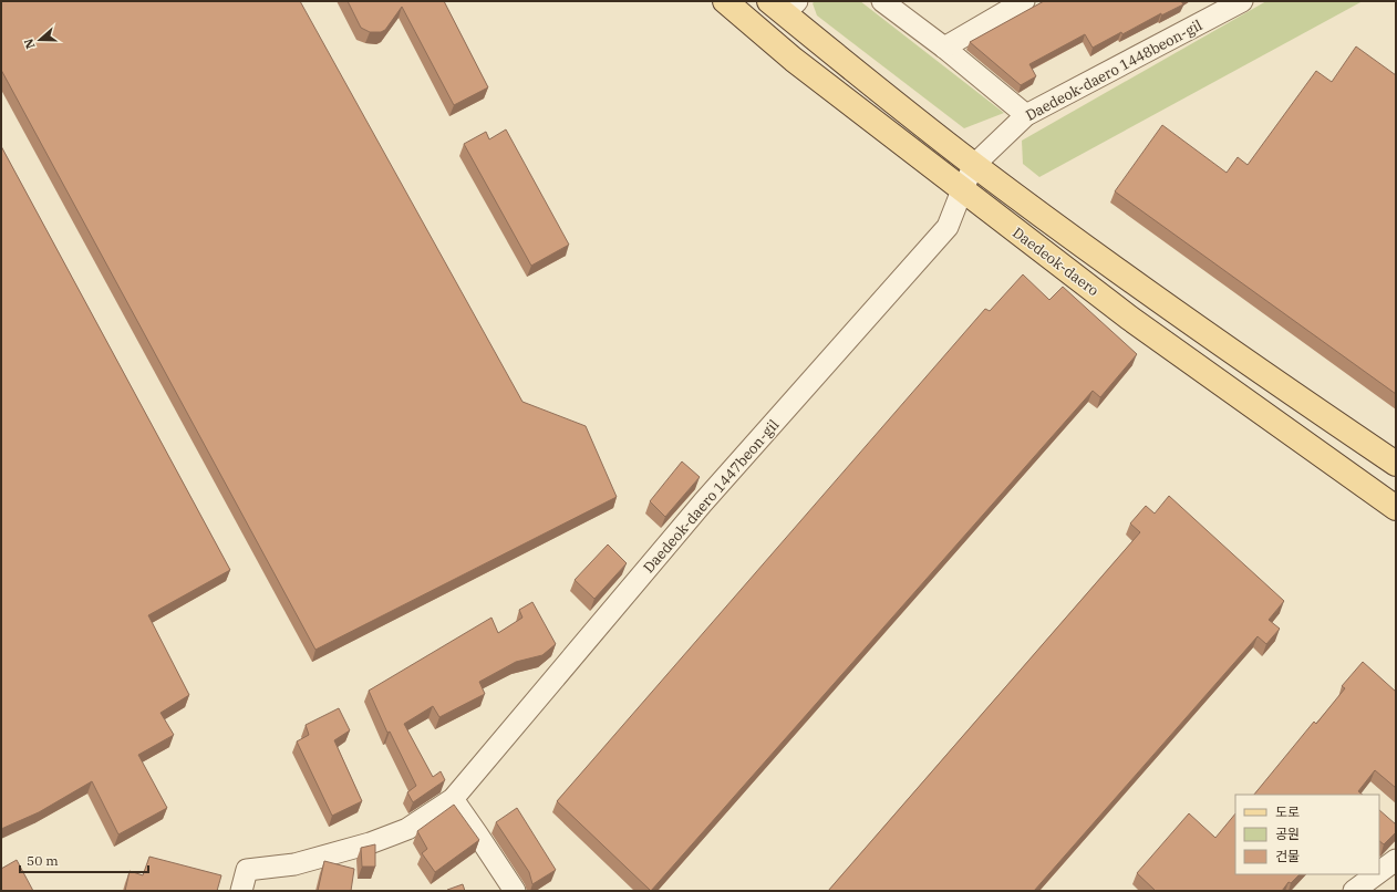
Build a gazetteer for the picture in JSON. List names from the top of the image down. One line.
{"streets":{"main road":["Daedeok-daero"],"street":["Daedeok-daero 1448beon-gil","Daedeok-daero 1447beon-gil"]},"crossings":[["Daedeok-daero 1448beon-gil","Daedeok-daero"],["Daedeok-daero 1448beon-gil","Daedeok-daero 1447beon-gil"],["Daedeok-daero","Daedeok-daero 1447beon-gil"]],"legend":["도로","공원","건물"],"scale_bar":"50 m","north":"left"}
